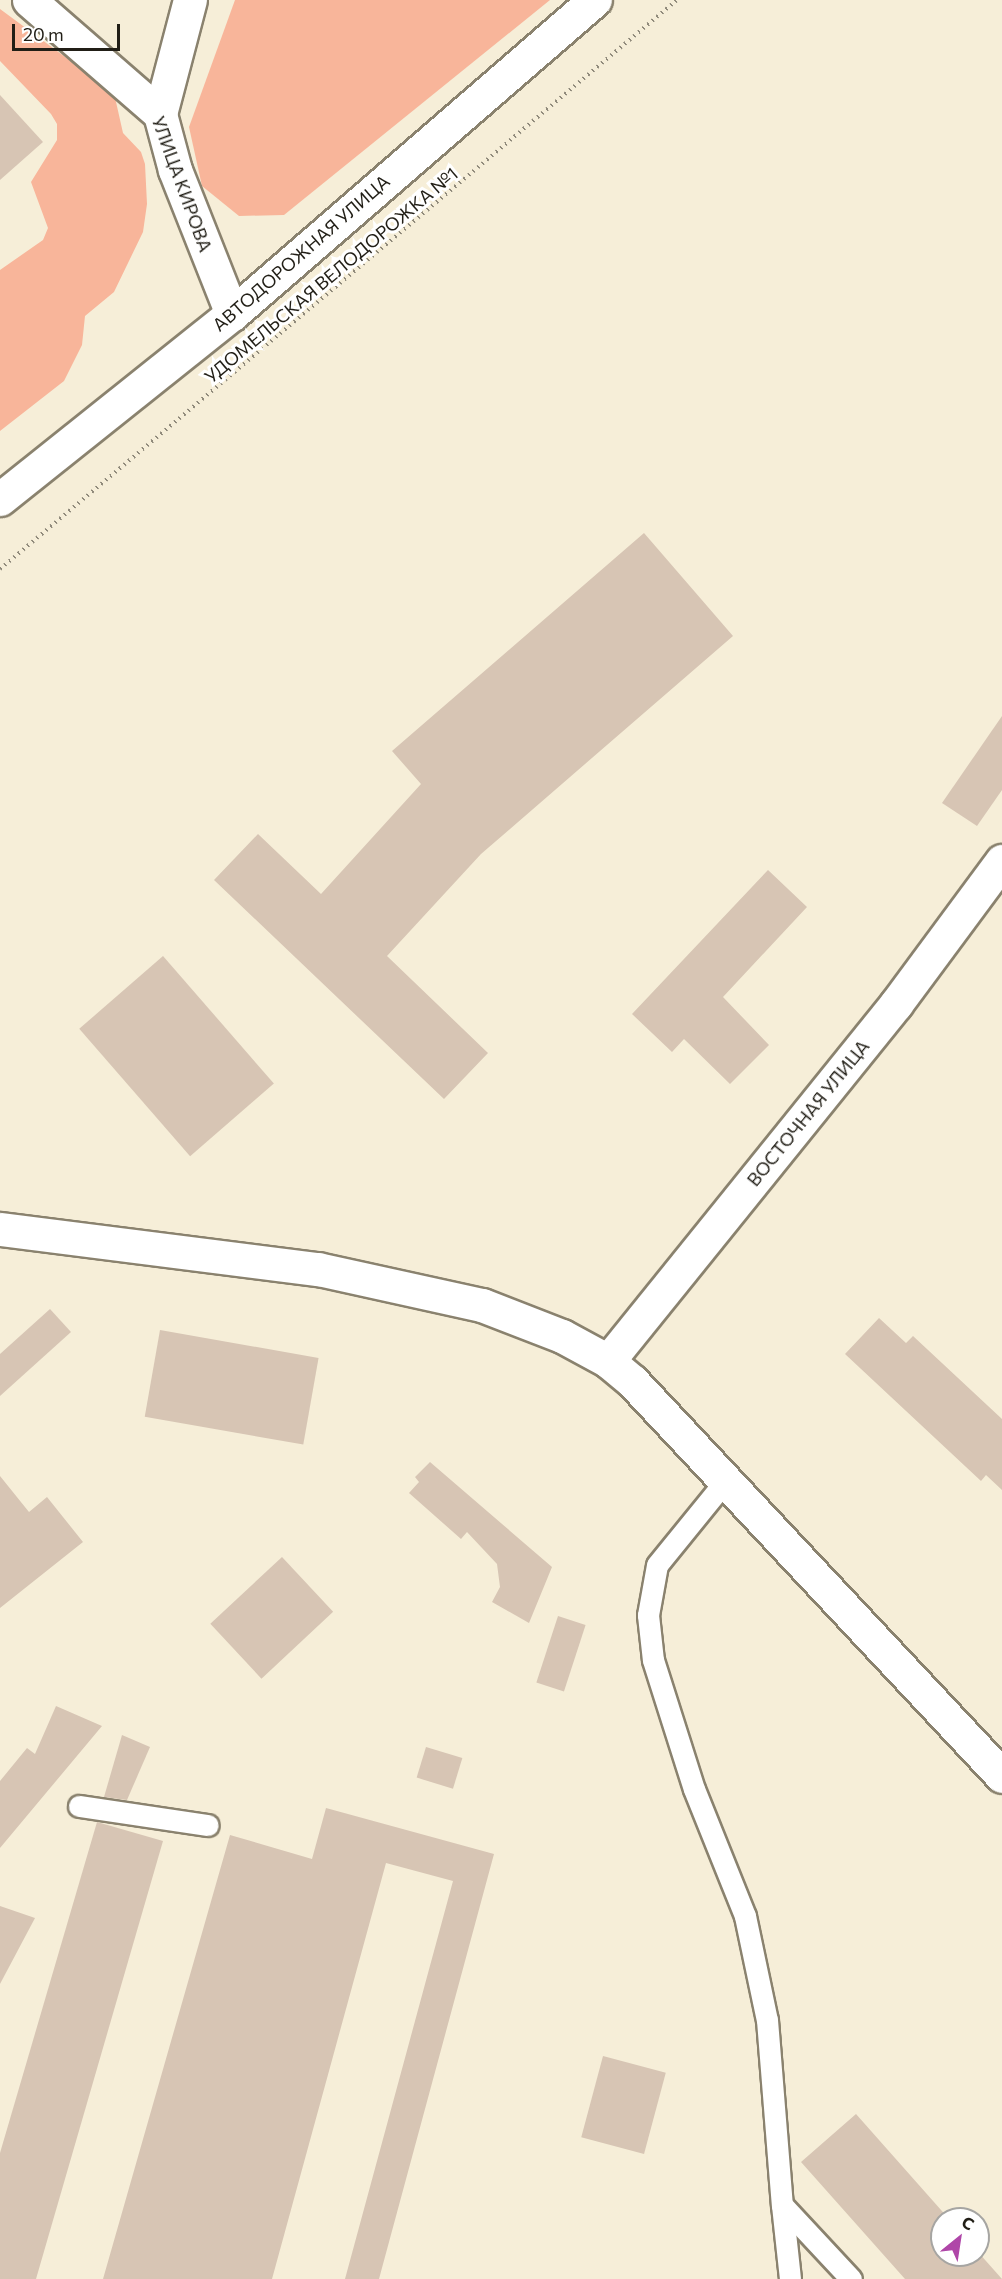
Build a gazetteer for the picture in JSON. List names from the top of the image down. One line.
{"streets":{"street":["УЛИЦА КИРОВА","АВТОДОРОЖНАЯ УЛИЦА","ВОСТОЧНАЯ УЛИЦА"],"path":["УДОМЕЛЬСКАЯ ВЕЛОДОРОЖКА №1"]},"crossings":[["УЛИЦА КИРОВА","АВТОДОРОЖНАЯ УЛИЦА"]],"scale_bar":"20 m","north":"top right"}
